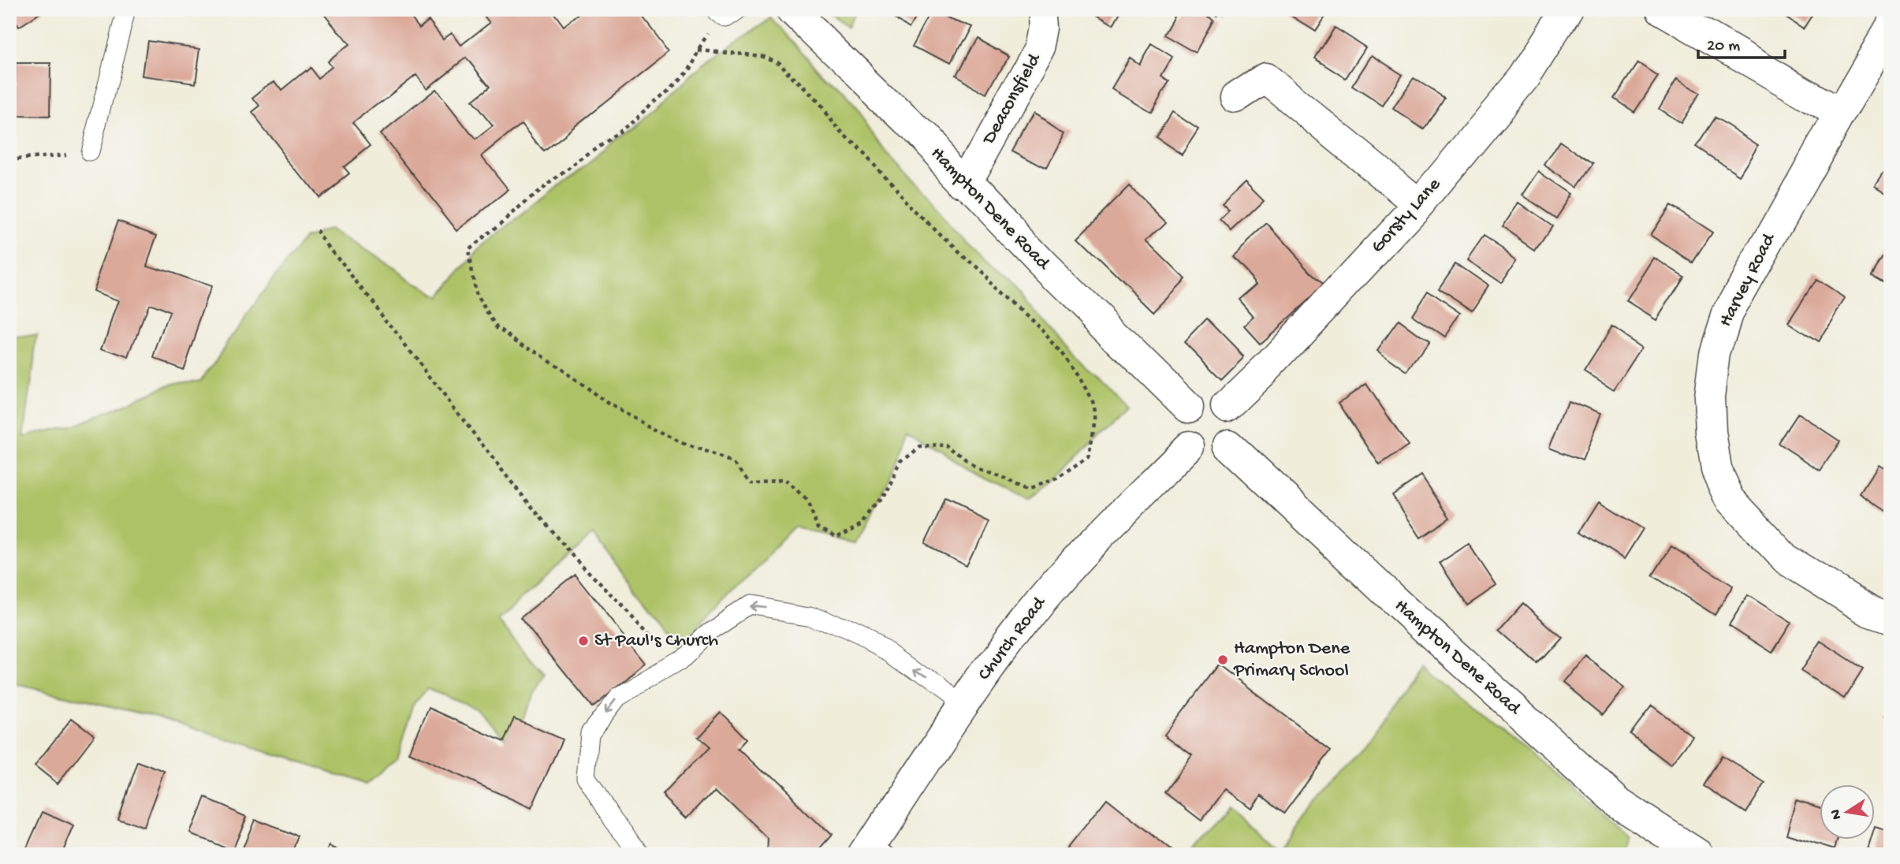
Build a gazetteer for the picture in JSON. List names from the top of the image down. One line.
{"streets":{"street":["Deaconsfield","Hampton Dene Road","Gorsty Lane","Harvey Road","Church Road"]},"crossings":[["Deaconsfield","Hampton Dene Road"],["Hampton Dene Road","Gorsty Lane"],["Hampton Dene Road","Church Road"],["Gorsty Lane","Church Road"]],"places":["St Paul's Church","Hampton Dene Primary School"],"scale_bar":"20 m","north":"left"}
